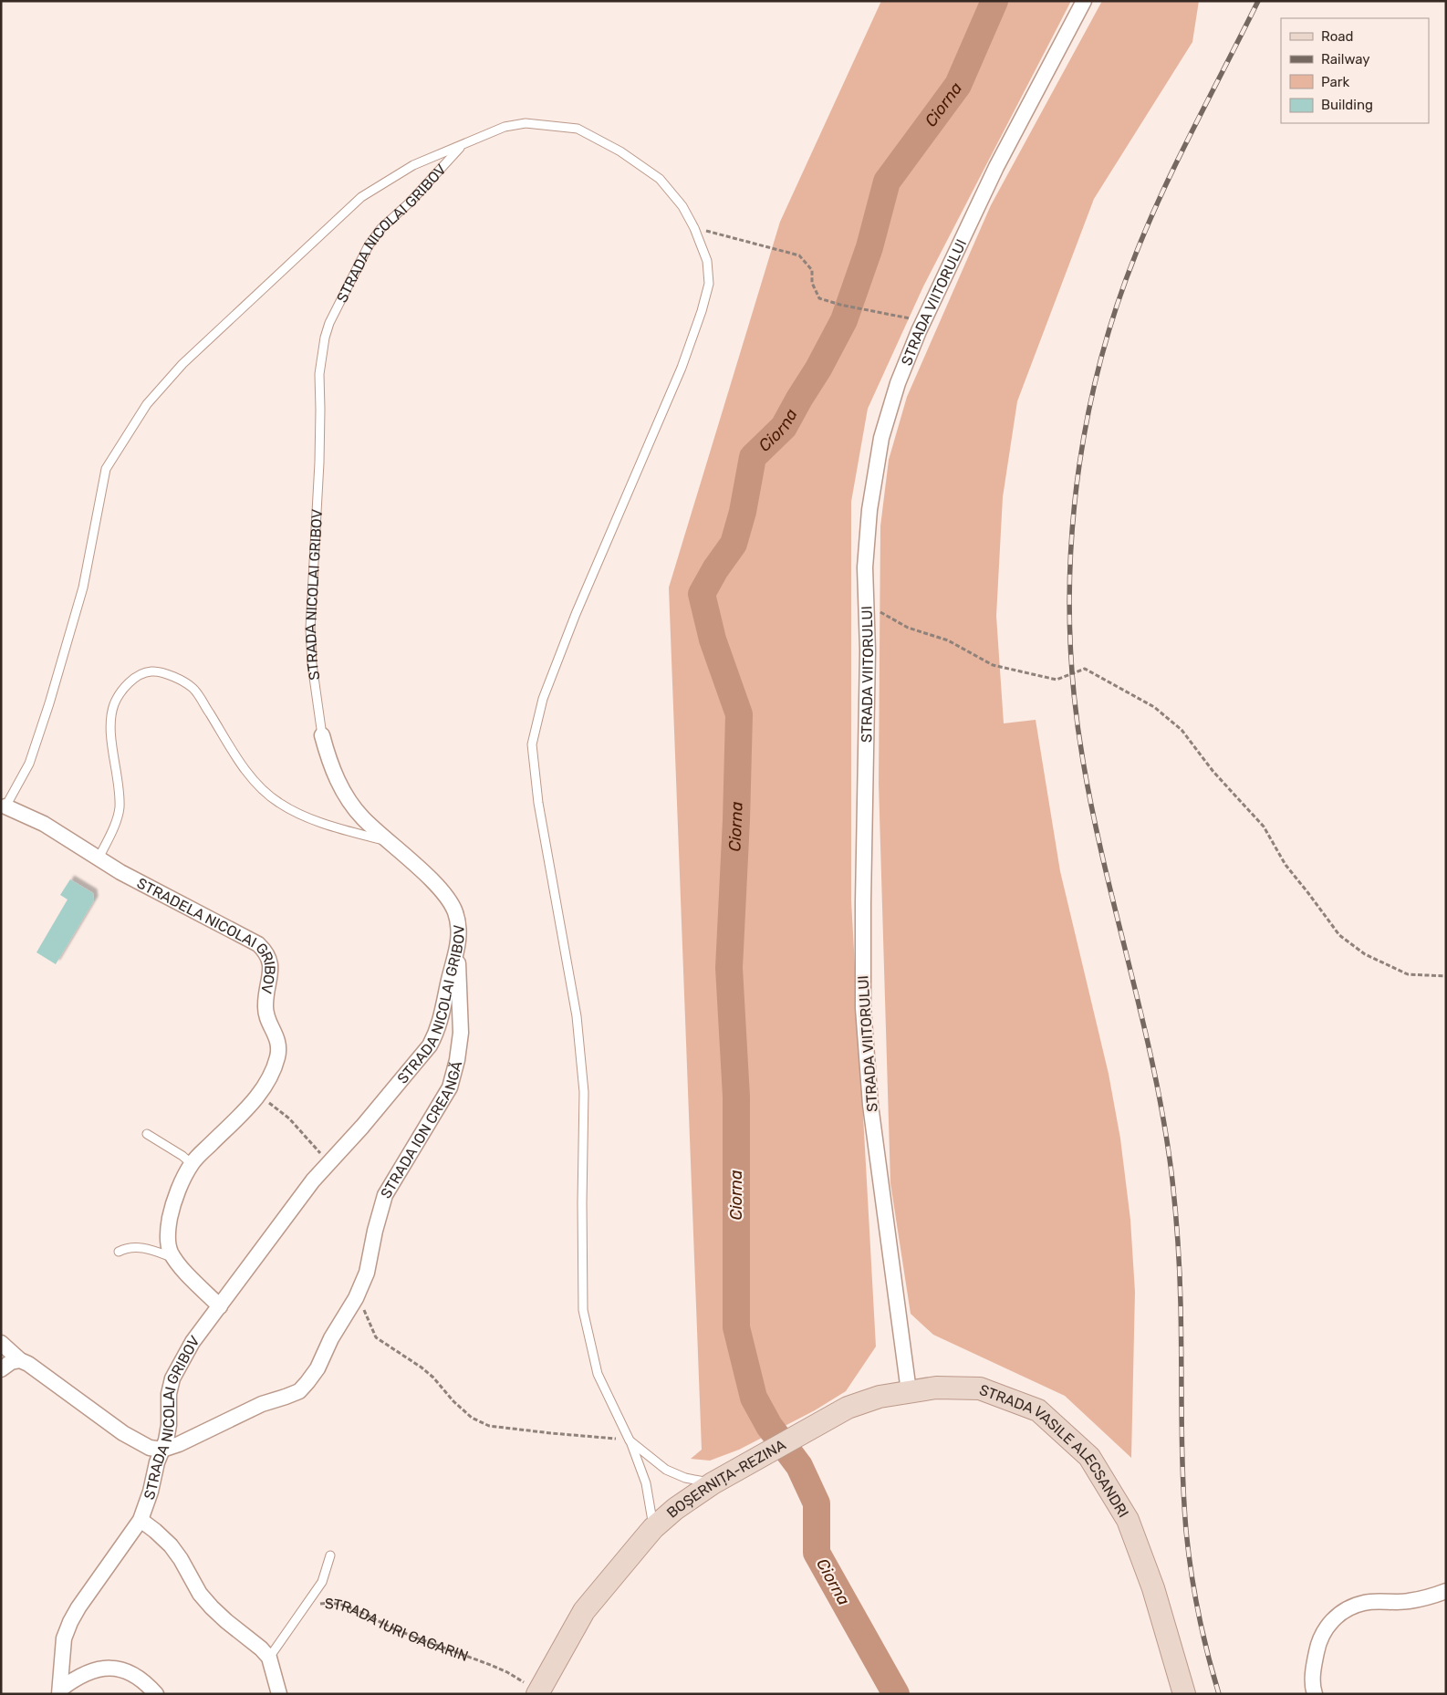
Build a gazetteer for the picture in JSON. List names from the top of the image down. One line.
{"streets":{"main road":["STRADA VASILE ALECSANDRI","BOȘERNIȚA-REZINA"],"street":["STRADA NICOLAI GRIBOV","STRADA VIITORULUI","STRADELA NICOLAI GRIBOV","STRADA ION CREANGĂ"],"lane":["STRADA IURI GAGARIN"]},"crossings":[["STRADA NICOLAI GRIBOV","STRADELA NICOLAI GRIBOV"],["STRADA NICOLAI GRIBOV","STRADA ION CREANGĂ"],["STRADA VIITORULUI","STRADA VASILE ALECSANDRI"],["STRADA VASILE ALECSANDRI","BOȘERNIȚA-REZINA"]],"water":["Ciorna"],"legend":["Road","Railway","Park","Building"]}
